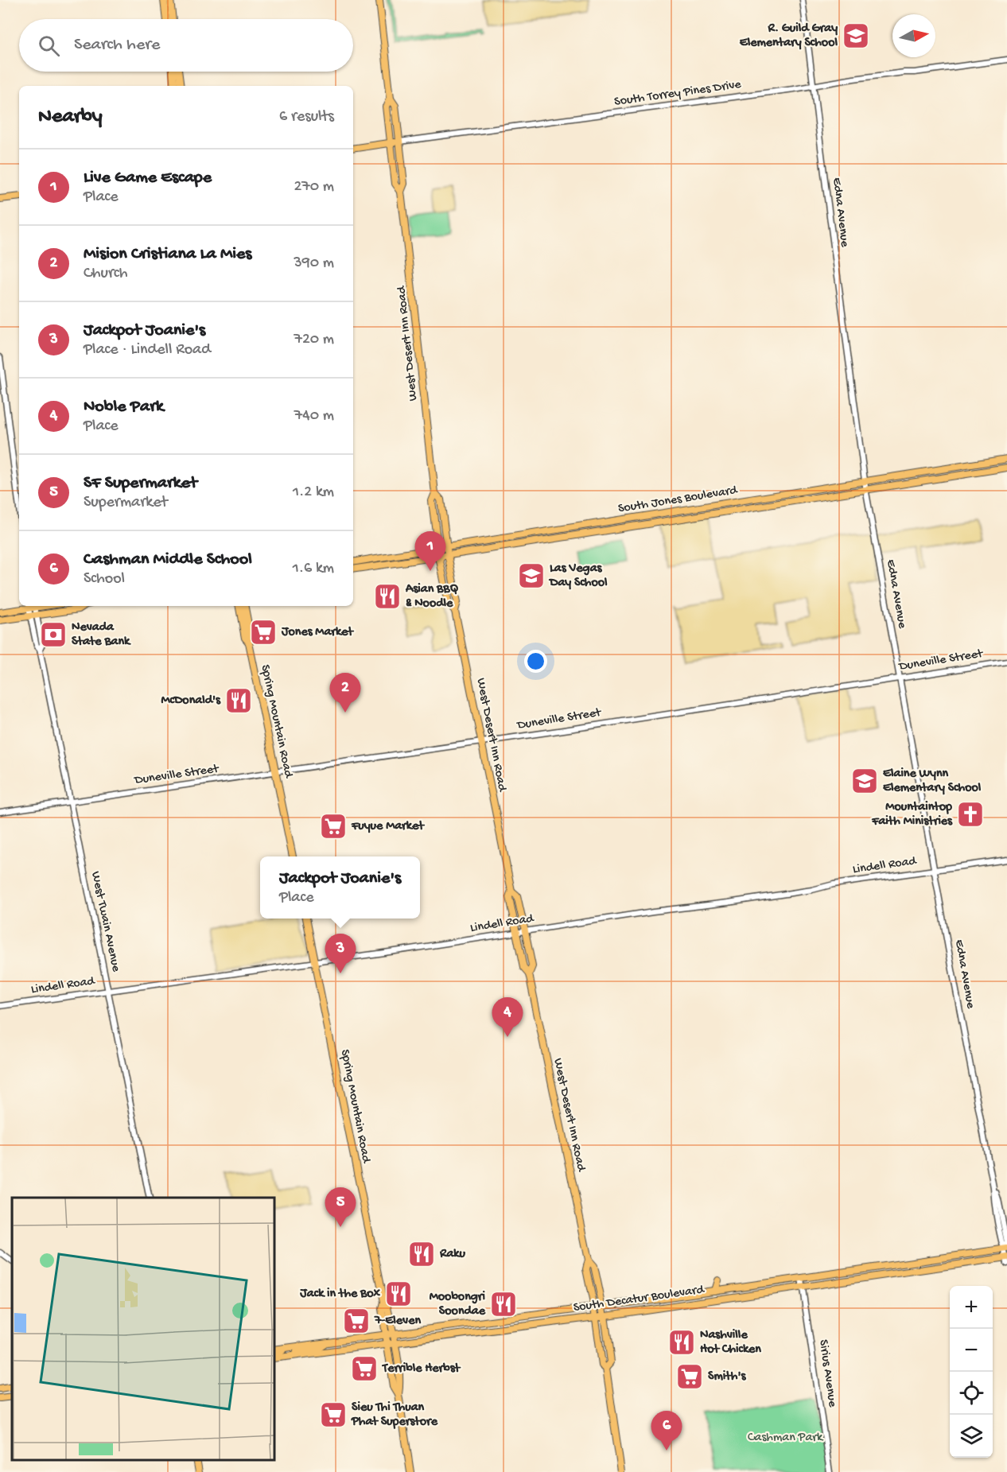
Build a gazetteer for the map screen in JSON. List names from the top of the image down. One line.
{"streets":{"main road":["South Torrey Pines Drive","West Desert Inn Road","South Jones Boulevard","Spring Mountain Road","South Decatur Boulevard"],"street":["Edna Avenue","Duneville Street","Lindell Road","West Twain Avenue","Sirius Avenue"]},"crossings":[["South Torrey Pines Drive","Edna Avenue"],["South Torrey Pines Drive","West Desert Inn Road"],["Edna Avenue","South Jones Boulevard"],["Edna Avenue","Duneville Street"],["Edna Avenue","Lindell Road"],["Edna Avenue","South Decatur Boulevard"],["West Desert Inn Road","South Jones Boulevard"],["West Desert Inn Road","Duneville Street"],["West Desert Inn Road","Lindell Road"],["West Desert Inn Road","South Decatur Boulevard"],["Duneville Street","Spring Mountain Road"],["Duneville Street","West Twain Avenue"],["Spring Mountain Road","Lindell Road"],["Spring Mountain Road","South Decatur Boulevard"],["Lindell Road","West Twain Avenue"],["South Decatur Boulevard","Sirius Avenue"]],"parks":["Cashman Park"],"places":{"school or university":["R. Guild Gray Elementary School","Las Vegas Day School","Elaine Wynn Elementary School"],"restaurant":["Asian BBQ & Noodle","McDonald's","Raku","Jack in the Box","Moobongri Soondae","Nashville Hot Chicken"],"supermarket":["Jones Market","Fuyue Market","7-Eleven","Terrible Herbst","Smith's","Sieu Thi Thuan Phat Superstore"],"bank":["Nevada State Bank"],"church":["Mountaintop Faith Ministries"]},"north":"right","page":{"search":"Search here","heading":["Nearby","6 results"],"list":[{"mark":"1","name":"Live Game Escape","note":"Place","value":"270 m"},{"mark":"2","name":"Mision Cristiana La Mies","note":"Church","value":"390 m"},{"mark":"3","name":"Jackpot Joanie's","note":"Place · Lindell Road","value":"720 m"},{"mark":"4","name":"Noble Park","note":"Place","value":"740 m"},{"mark":"5","name":"SF Supermarket","note":"Supermarket","value":"1.2 km"},{"mark":"6","name":"Cashman Middle School","note":"School","value":"1.6 km"}],"pins":["1","2","3","4","5","6"],"popup":["Jackpot Joanie's","Place"],"map_buttons":["+","−"]}}
